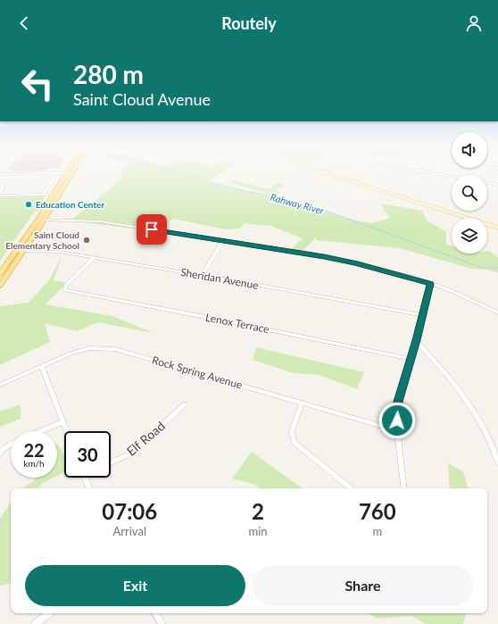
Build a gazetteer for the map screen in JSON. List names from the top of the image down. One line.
{"streets":{"street":["Sheridan Avenue","Lenox Terrace","Rock Spring Avenue","Elf Road"]},"crossings":[["Sheridan Avenue","Lenox Terrace"]],"water":["Rahway River"],"places":["Education Center","Saint Cloud Elementary School"],"page":{"header":"Routely","turn":["280 m","Saint Cloud Avenue"],"speed":"22 km/h","limit":"30","eta":["07:06","Arrival","2","min","760","m"],"buttons":["Exit","Share"]}}
